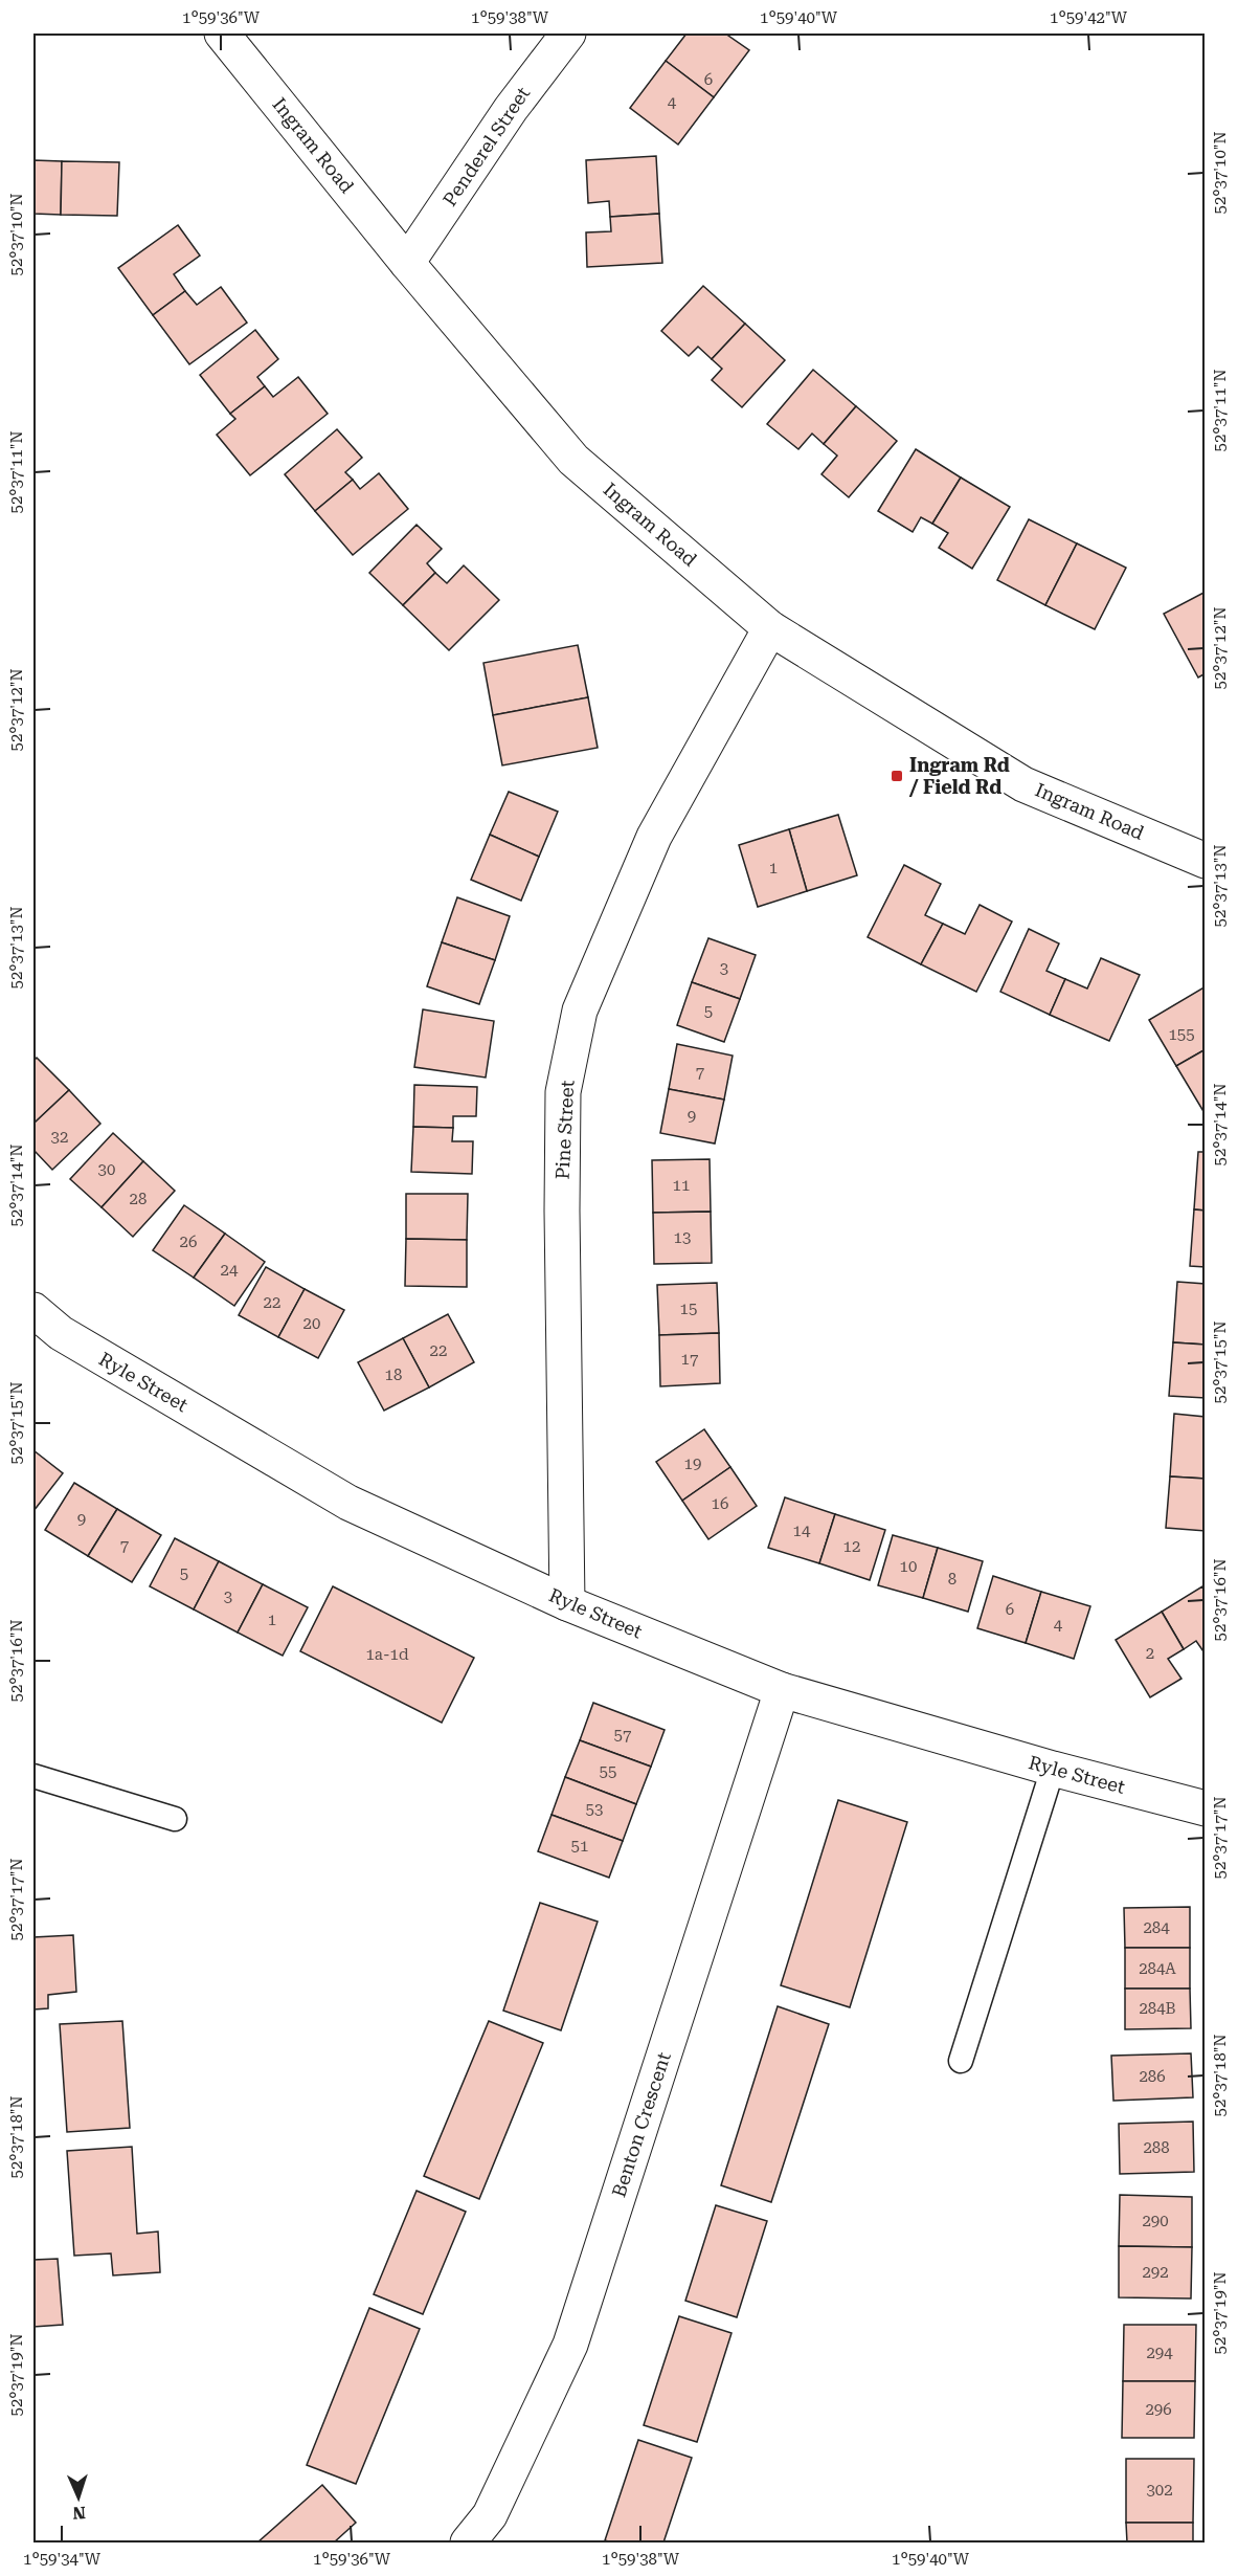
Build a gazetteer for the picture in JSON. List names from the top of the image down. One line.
{"streets":{"street":["Ingram Road","Penderel Street","Pine Street","Ryle Street","Benton Crescent"]},"crossings":[["Ingram Road","Penderel Street"],["Ingram Road","Pine Street"],["Pine Street","Ryle Street"],["Ryle Street","Benton Crescent"]],"places":{"transit":["Ingram Rd / Field Rd"]},"house_numbers":["6","4","1","3","5","155","7","9","32","30","11","28","13","26","24","22","15","20","22","17","18","19","16","9","14","7","12","10","5","8","3","6","1","4","2","1a-1d","57","55","53","51","284","284A","284B","286","288","290","292","294","296","302"],"north":"bottom","coordinates":["1°59'36\"W","1°59'38\"W","1°59'40\"W","1°59'42\"W","52°37'10\"N","52°37'11\"N","52°37'12\"N","52°37'13\"N","52°37'14\"N","52°37'15\"N","52°37'16\"N","52°37'17\"N","52°37'18\"N","52°37'19\"N","1°59'34\"W"]}
